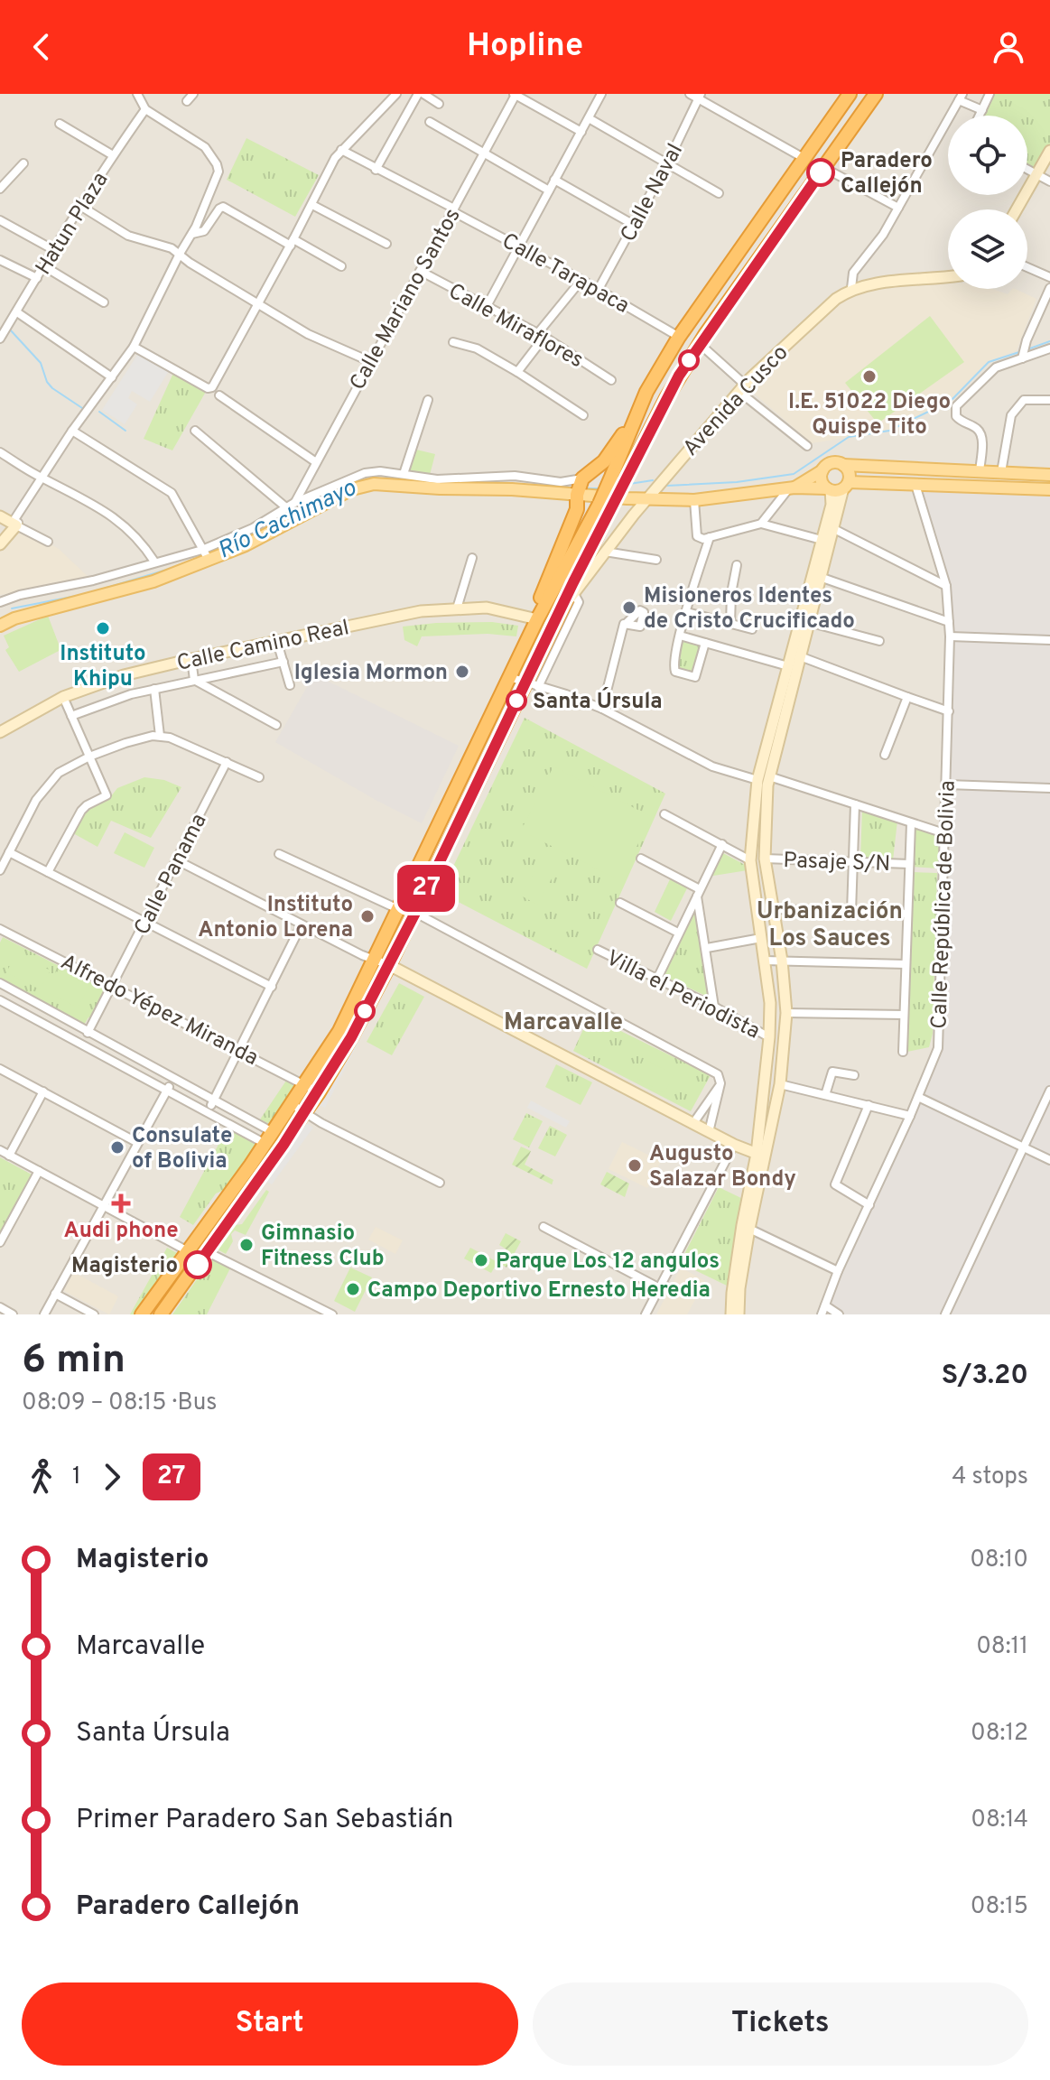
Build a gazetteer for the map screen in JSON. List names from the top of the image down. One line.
{"streets":{"main road":["Avenida Cusco","Calle Camino Real"],"street":["Calle Naval","Hatun Plaza","Calle Tarapaca","Calle Mariano Santos","Calle Miraflores","Pasaje S/N","Calle Panama","Calle República de Bolivia","Villa el Periodista","Alfredo Yépez Miranda"]},"crossings":[["Calle Naval","Calle Tarapaca"],["Calle Tarapaca","Calle Mariano Santos"],["Calle Mariano Santos","Calle Miraflores"],["Calle Panama","Alfredo Yépez Miranda"]],"districts":["Urbanización Los Sauces","Marcavalle"],"water":["Río Cachimayo"],"places":{"other":["Paradero Callejón","I.E. 51022 Diego Quispe Tito","Misioneros Identes de Cristo Crucificado","Instituto Khipu","Iglesia Mormon","Santa Úrsula","Instituto Antonio Lorena","Consulate of Bolivia","Augusto Salazar Bondy","Gimnasio Fitness Club","Parque Los 12 angulos","Magisterio","Campo Deportivo Ernesto Heredia"],"health":["Audi phone"]},"lines":["bus line 27"],"page":{"header":"Hopline","on_map":"27","heading":["6 min","08:09 – 08:15 · Bus","S/3.20"],"legs":["1","27","4 stops"],"list":[{"name":"Magisterio","value":"08:10"},{"name":"Marcavalle","value":"08:11"},{"name":"Santa Úrsula","value":"08:12"},{"name":"Primer Paradero San Sebastián","value":"08:14"},{"name":"Paradero Callejón","value":"08:15"}],"buttons":["Start","Tickets"]}}
